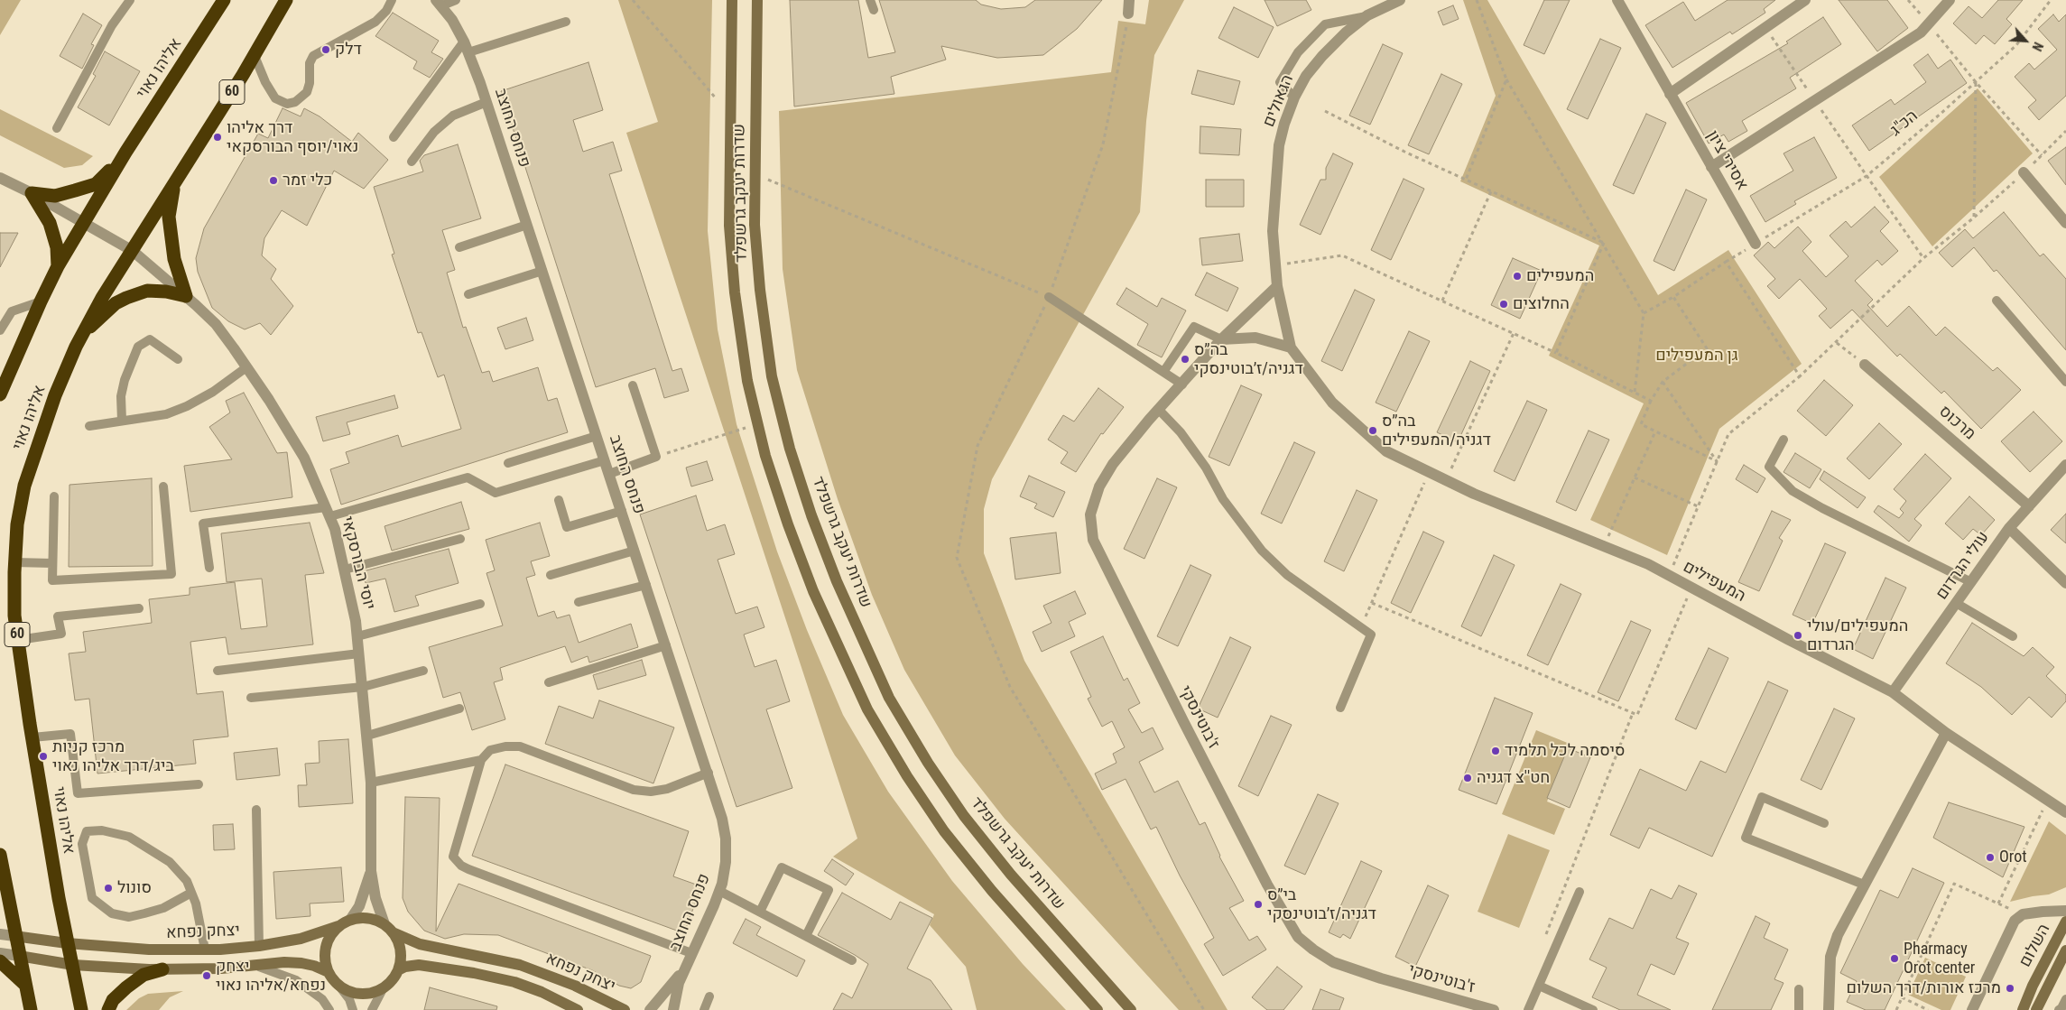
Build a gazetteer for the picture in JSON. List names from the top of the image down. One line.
{"streets":{"highway":["אליהו נאוי","60"],"main road":["שדרות יעקב גרשפלד","יצחק נפחא","השלום"],"street":["הגאולים","פנחס החוצב","אסירי ציון","מרכוס","יוסי הבורסקאי","עולי הגרדום","המעפילים","ז'בוטינסקי"],"path":["הכ\"ג"]},"crossings":[["אליהו נאוי","יוסי הבורסקאי"],["אליהו נאוי","יצחק נפחא"],["הגאולים","המעפילים"],["הגאולים","ז'בוטינסקי"],["הכ\"ג","אסירי ציון"],["מרכוס","עולי הגרדום"],["יוסי הבורסקאי","יצחק נפחא"],["עולי הגרדום","המעפילים"],["המעפילים","ז'בוטינסקי"]],"parks":["גן המעפילים"],"places":["דלק","דרך אליהו נאוי/יוסף הבורסקאי","כלי זמר","המעפילים","החלוצים","בה״ס דגניה/ז׳בוטינסקי","בה״ס דגניה/המעפילים","המעפילים/עולי הגרדום","סיסמה לכל תלמיד","מרכז קניות ביג/דרך אליהו נאוי","חט''צ דגניה","Orot","סונול","בי״ס דגניה/ז׳בוטינסקי","Pharmacy Orot center","יצחק נפחא/אליהו נאוי","מרכז אורות/דרך השלום"],"north":"bottom right"}
